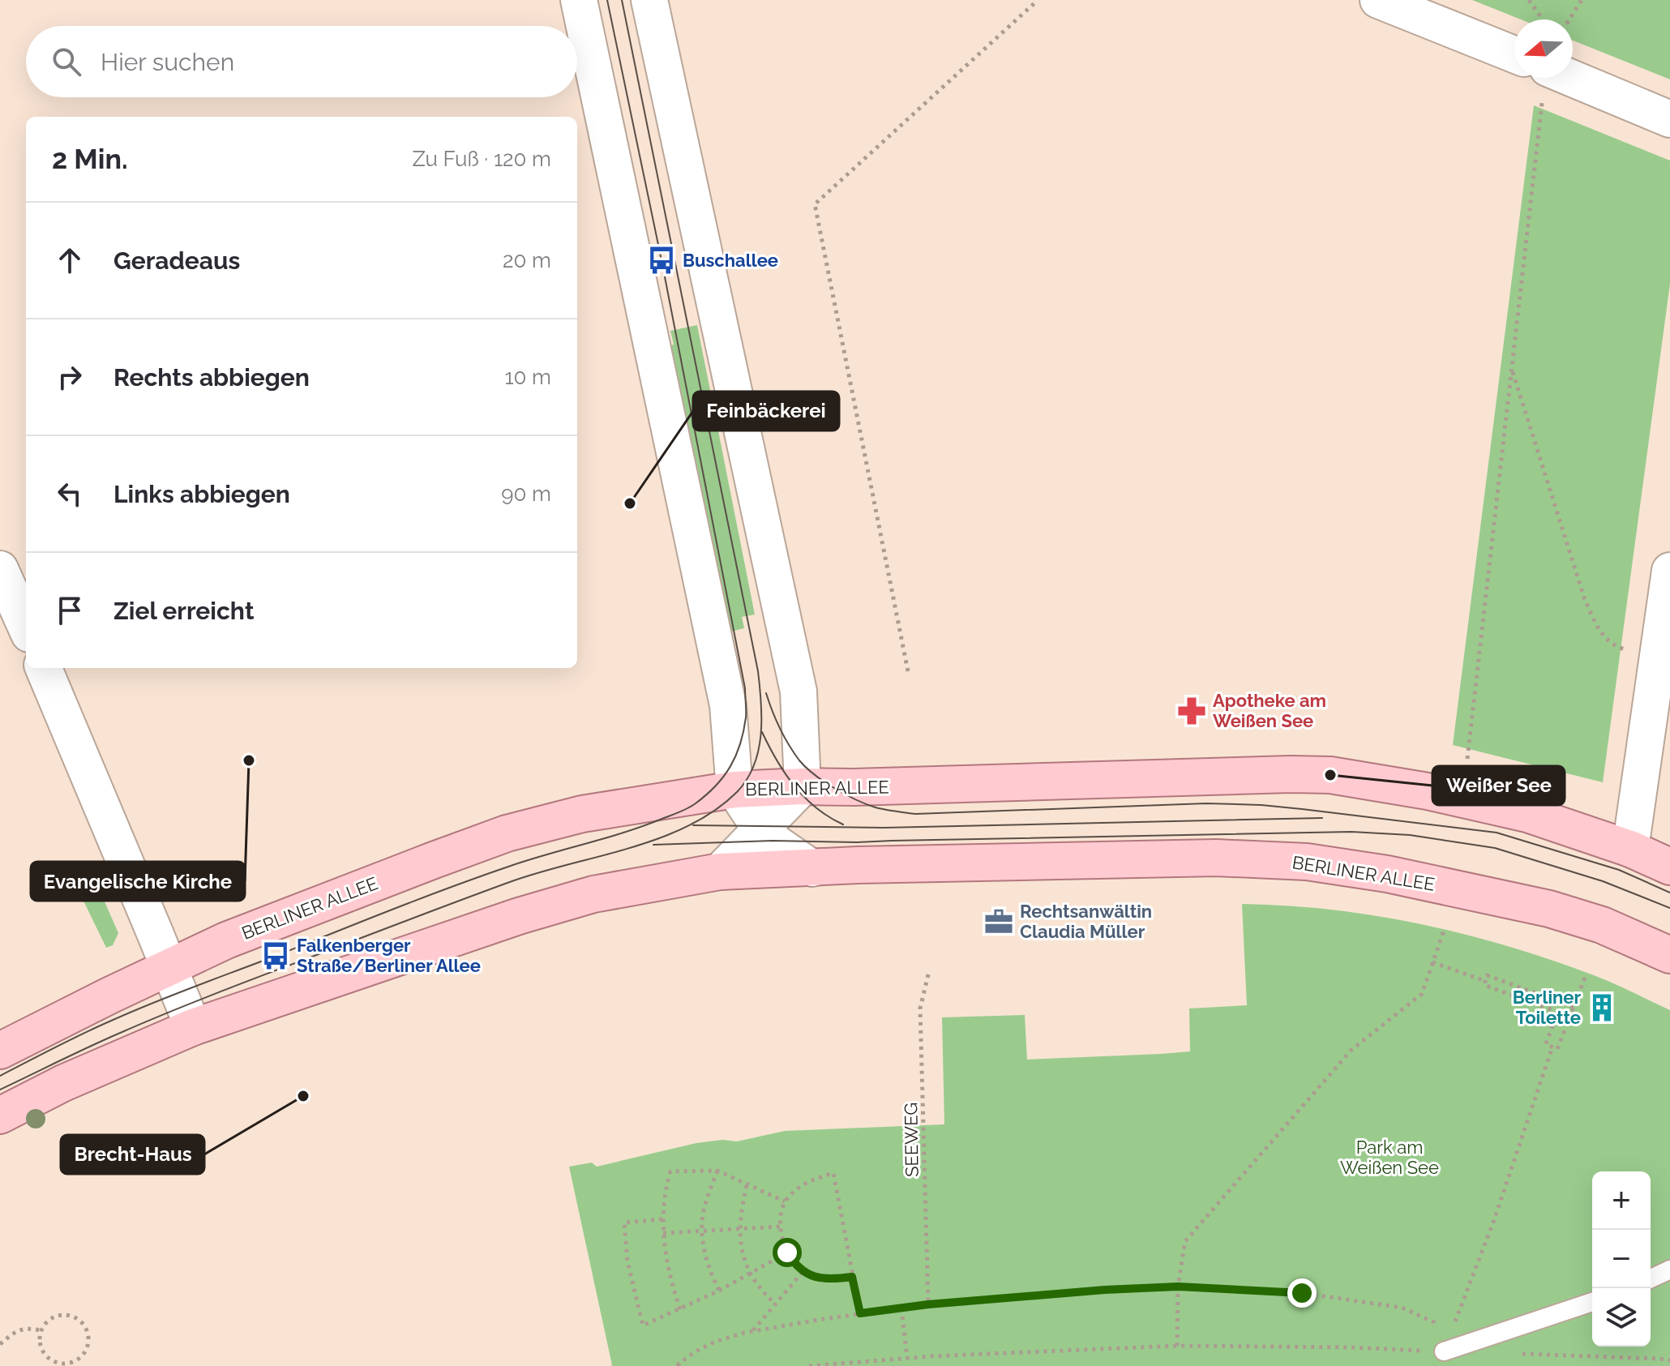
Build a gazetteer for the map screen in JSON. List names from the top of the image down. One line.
{"streets":{"main road":["BERLINER ALLEE"],"path":["SEEWEG"]},"parks":["Park am Weißen See"],"places":{"bus stop":["Buschallee","Falkenberger Straße/Berliner Allee"],"other":["Feinbäckerei","Evangelische Kirche","Weißer See","Brecht-Haus"],"pharmacy":["Apotheke am Weißen See"],"office":["Rechtsanwältin Claudia Müller"],"building":["Berliner Toilette"]},"north":"left","page":{"search":"Hier suchen","heading":["2 Min.","Zu Fuß · 120 m"],"list":[["Geradeaus","20 m"],["Rechts abbiegen","10 m"],["Links abbiegen","90 m"],"Ziel erreicht"],"map_buttons":["+","−"]}}
